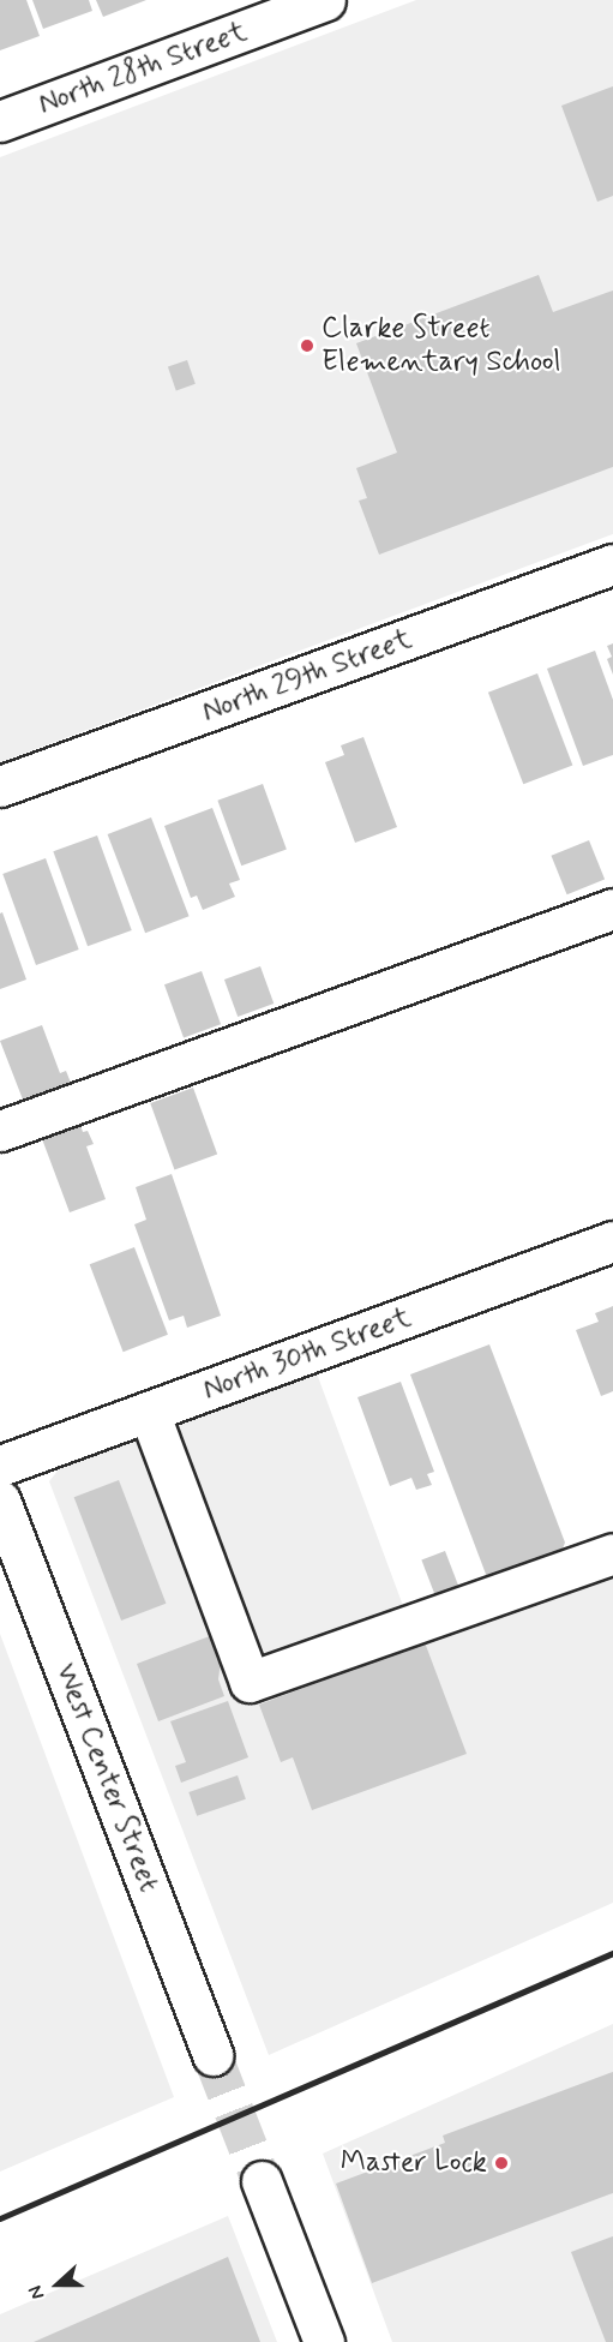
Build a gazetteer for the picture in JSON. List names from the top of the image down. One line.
{"streets":{"street":["North 28th Street","North 29th Street","North 30th Street","West Center Street"]},"places":["Clarke Street Elementary School","Master Lock"],"north":"left"}
